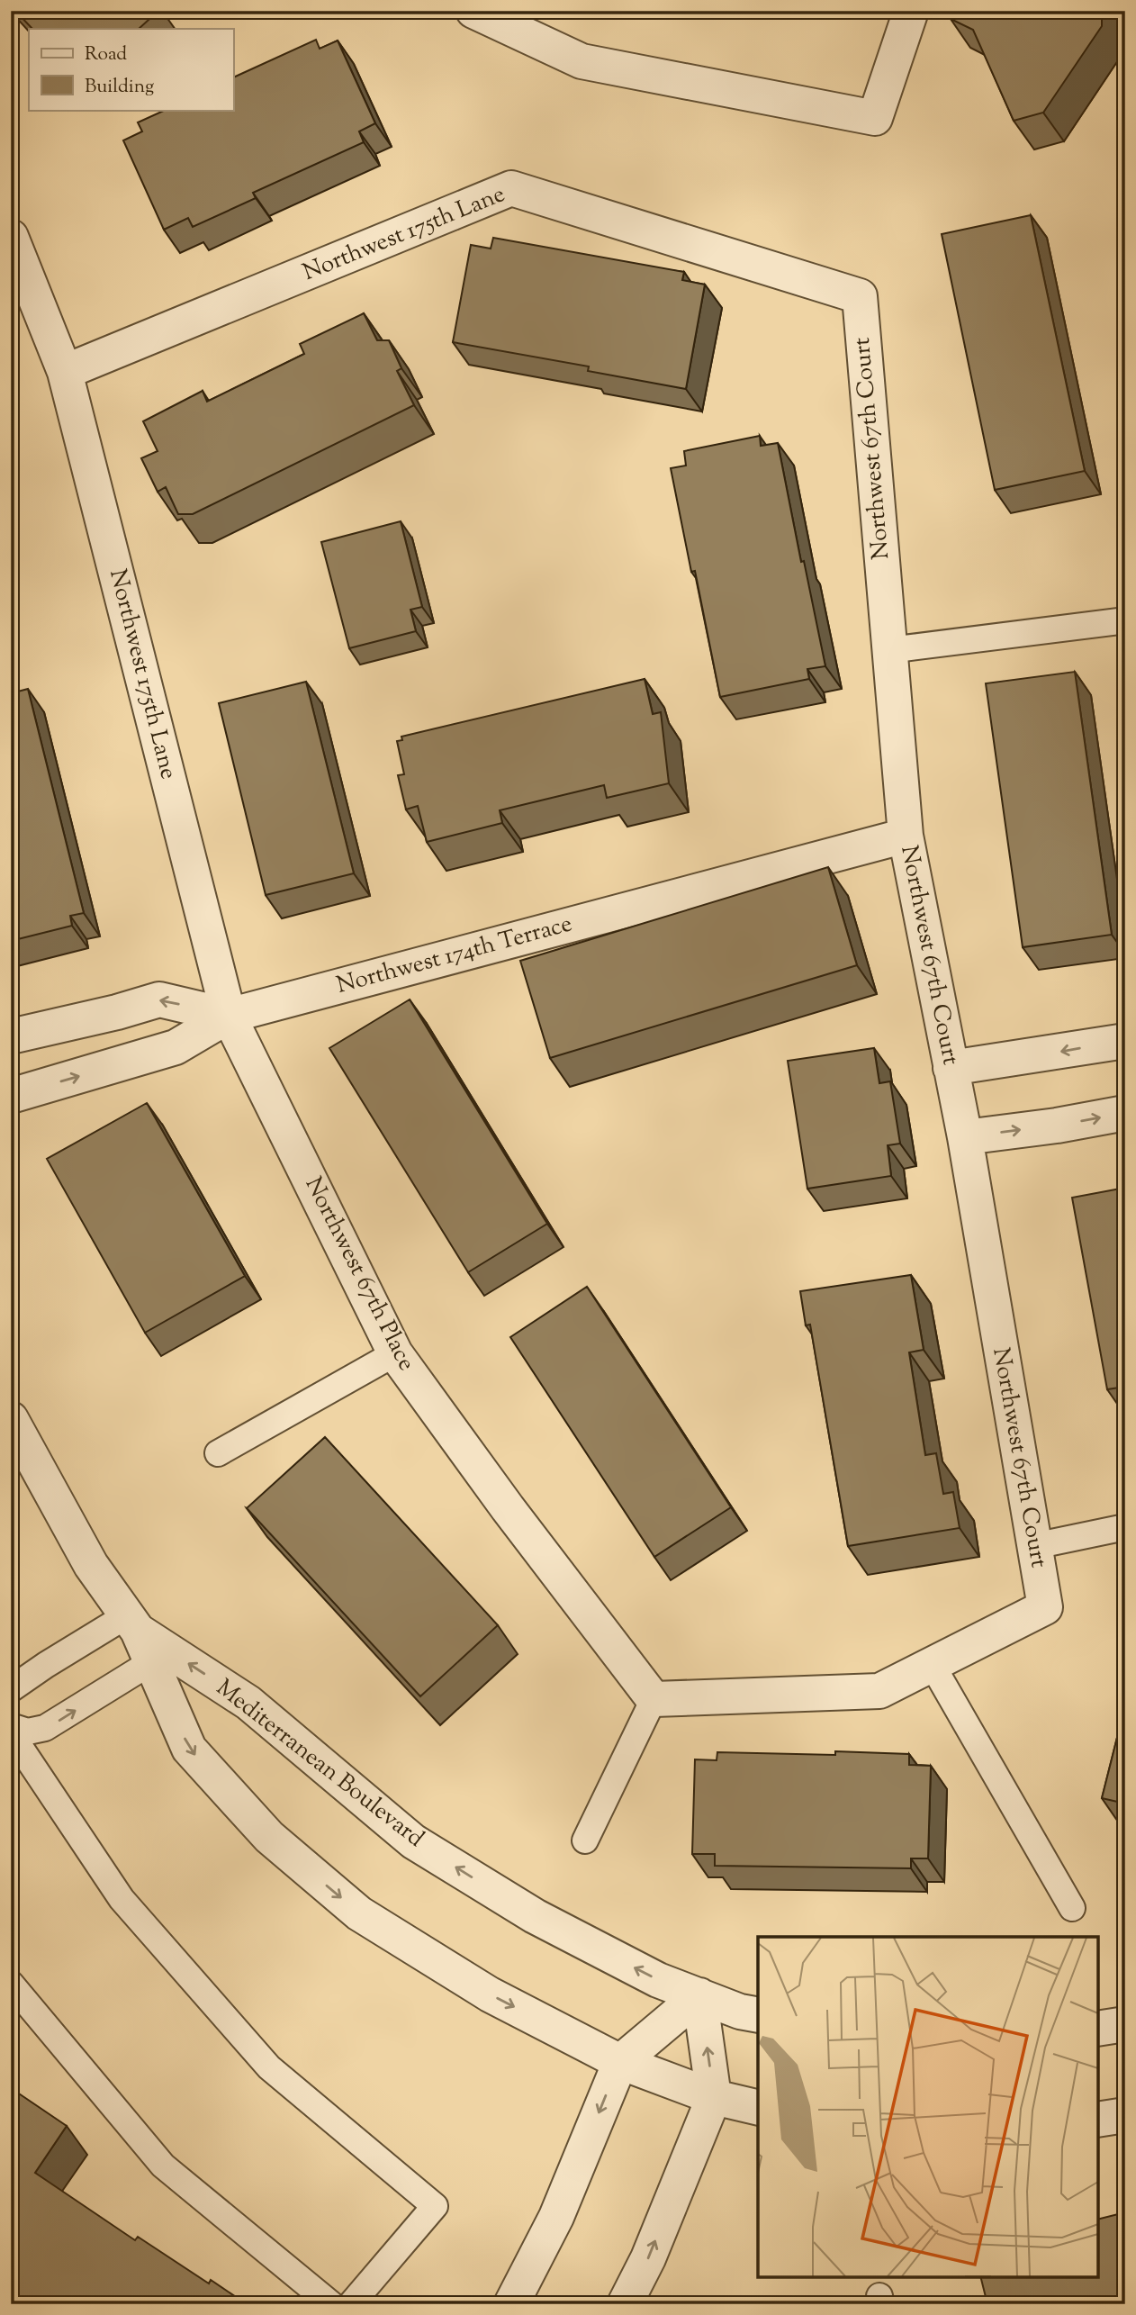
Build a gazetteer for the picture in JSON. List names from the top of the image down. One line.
{"streets":{"street":["Northwest 175th Lane","Northwest 67th Court","Northwest 174th Terrace","Northwest 67th Place","Mediterranean Boulevard"]},"crossings":[["Northwest 175th Lane","Northwest 67th Court"],["Northwest 175th Lane","Northwest 67th Place"],["Northwest 67th Court","Northwest 174th Terrace"],["Northwest 174th Terrace","Northwest 67th Place"]],"legend":["Road","Building"]}
